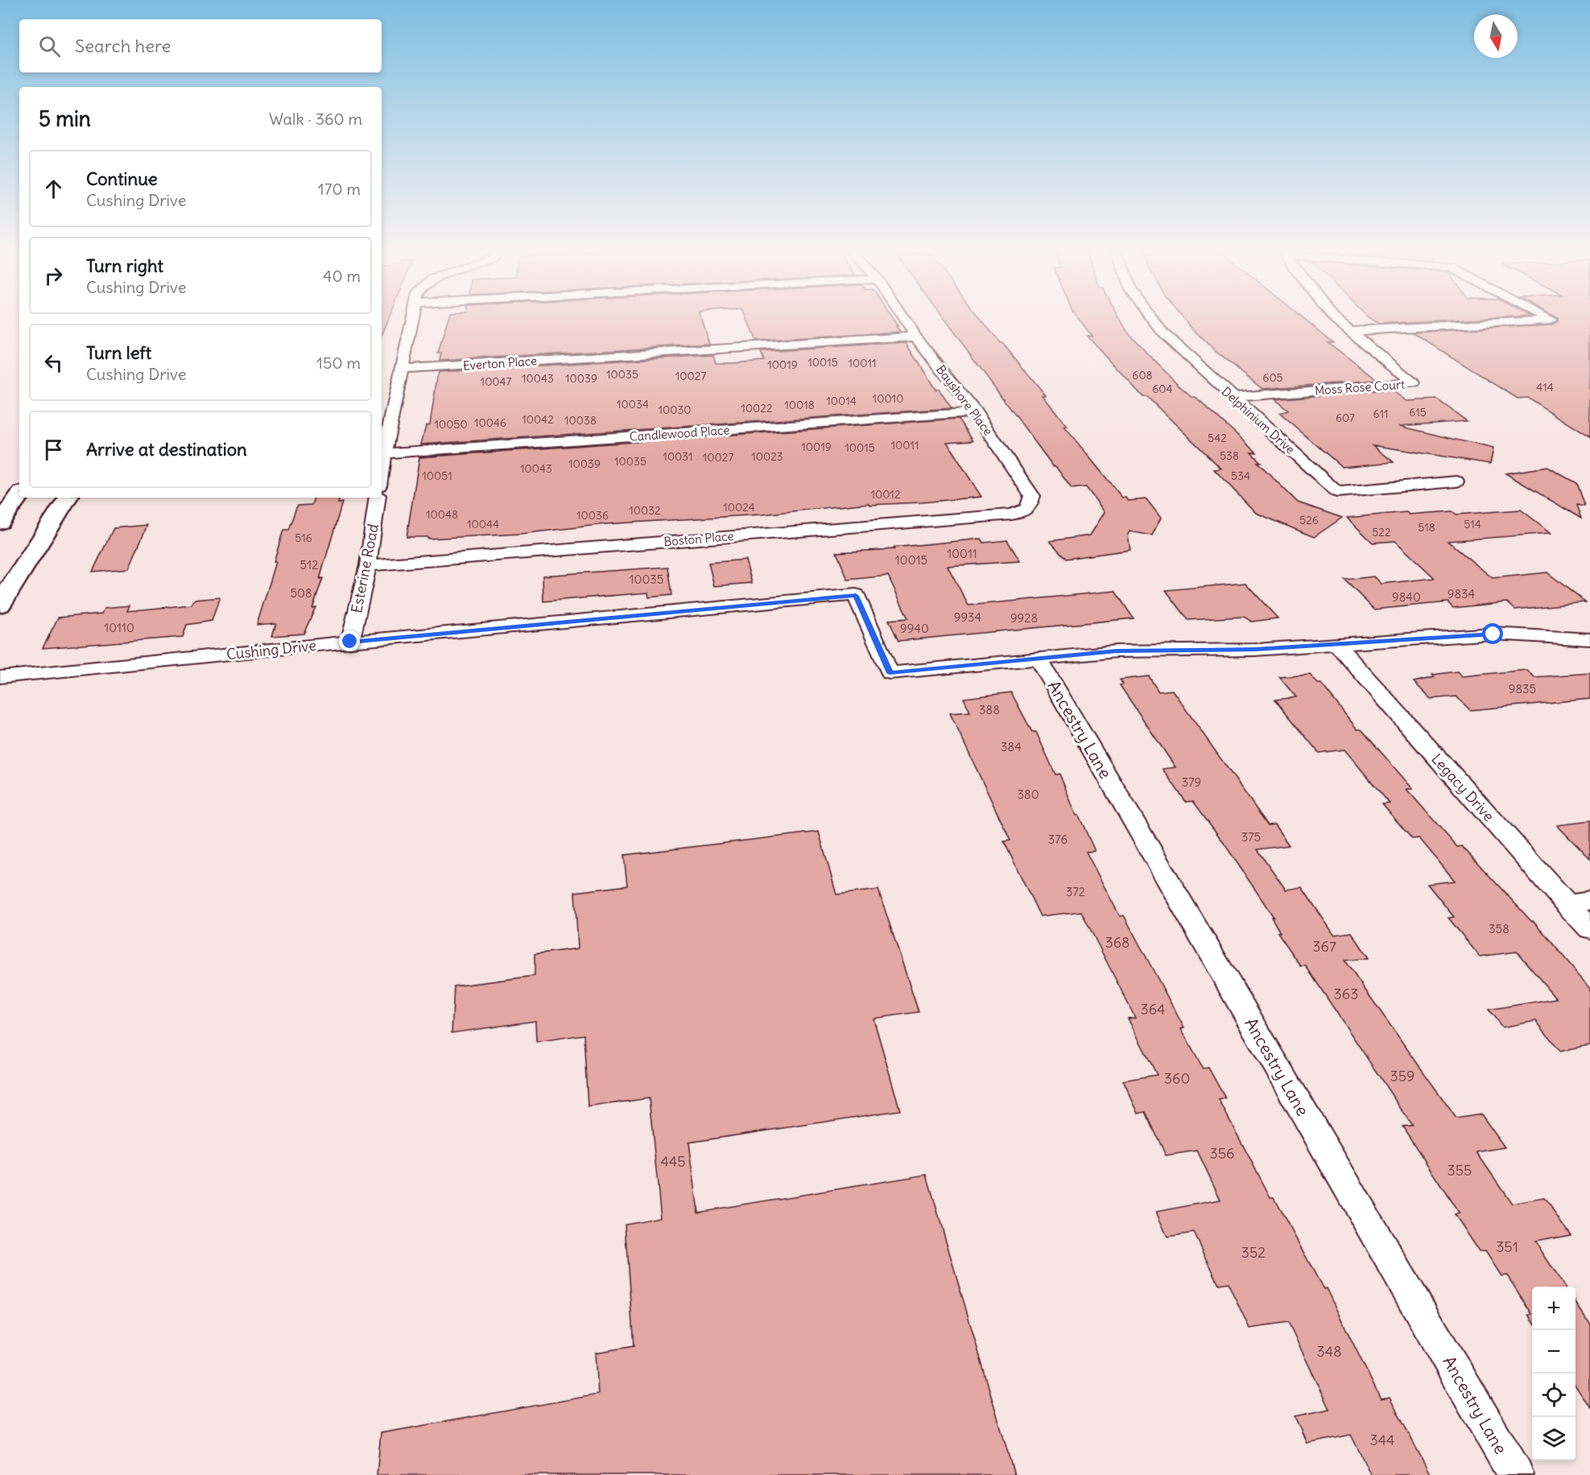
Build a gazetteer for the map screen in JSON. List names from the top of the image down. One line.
{"streets":{"street":["Everton Place","Moss Rose Court","Bayshore Place","Delphinium Drive","Candlewood Place","Boston Place","Esterine Road","Cushing Drive","Ancestry Lane","Legacy Drive"]},"crossings":[["Everton Place","Bayshore Place"],["Moss Rose Court","Delphinium Drive"],["Bayshore Place","Candlewood Place"],["Bayshore Place","Boston Place"],["Boston Place","Esterine Road"],["Esterine Road","Cushing Drive"],["Cushing Drive","Ancestry Lane"],["Cushing Drive","Legacy Drive"]],"house_numbers":["10015","10011","10019","10035","608","10027","605","10043","10039","10047","414","604","10010","10014","10034","10018","10022","10030","615","611","607","10042","10038","10046","10050","542","10011","10019","10015","538","10031","10023","10027","10035","10039","10043","10051","534","10012","10024","10032","10048","10036","526","10044","514","518","522","516","10011","10015","512","10035","508","9834","9840","9934","9928","10110","9940","9835","388","384","379","380","375","376","372","358","368","367","363","364","359","360","356","445","355","351","352","348","344"],"north":"bottom","page":{"search":"Search here","heading":["5 min","Walk · 360 m"],"list":[["Continue","Cushing Drive","170 m"],["Turn right","Cushing Drive","40 m"],["Turn left","Cushing Drive","150 m"],"Arrive at destination"],"map_buttons":["+","−"]}}
